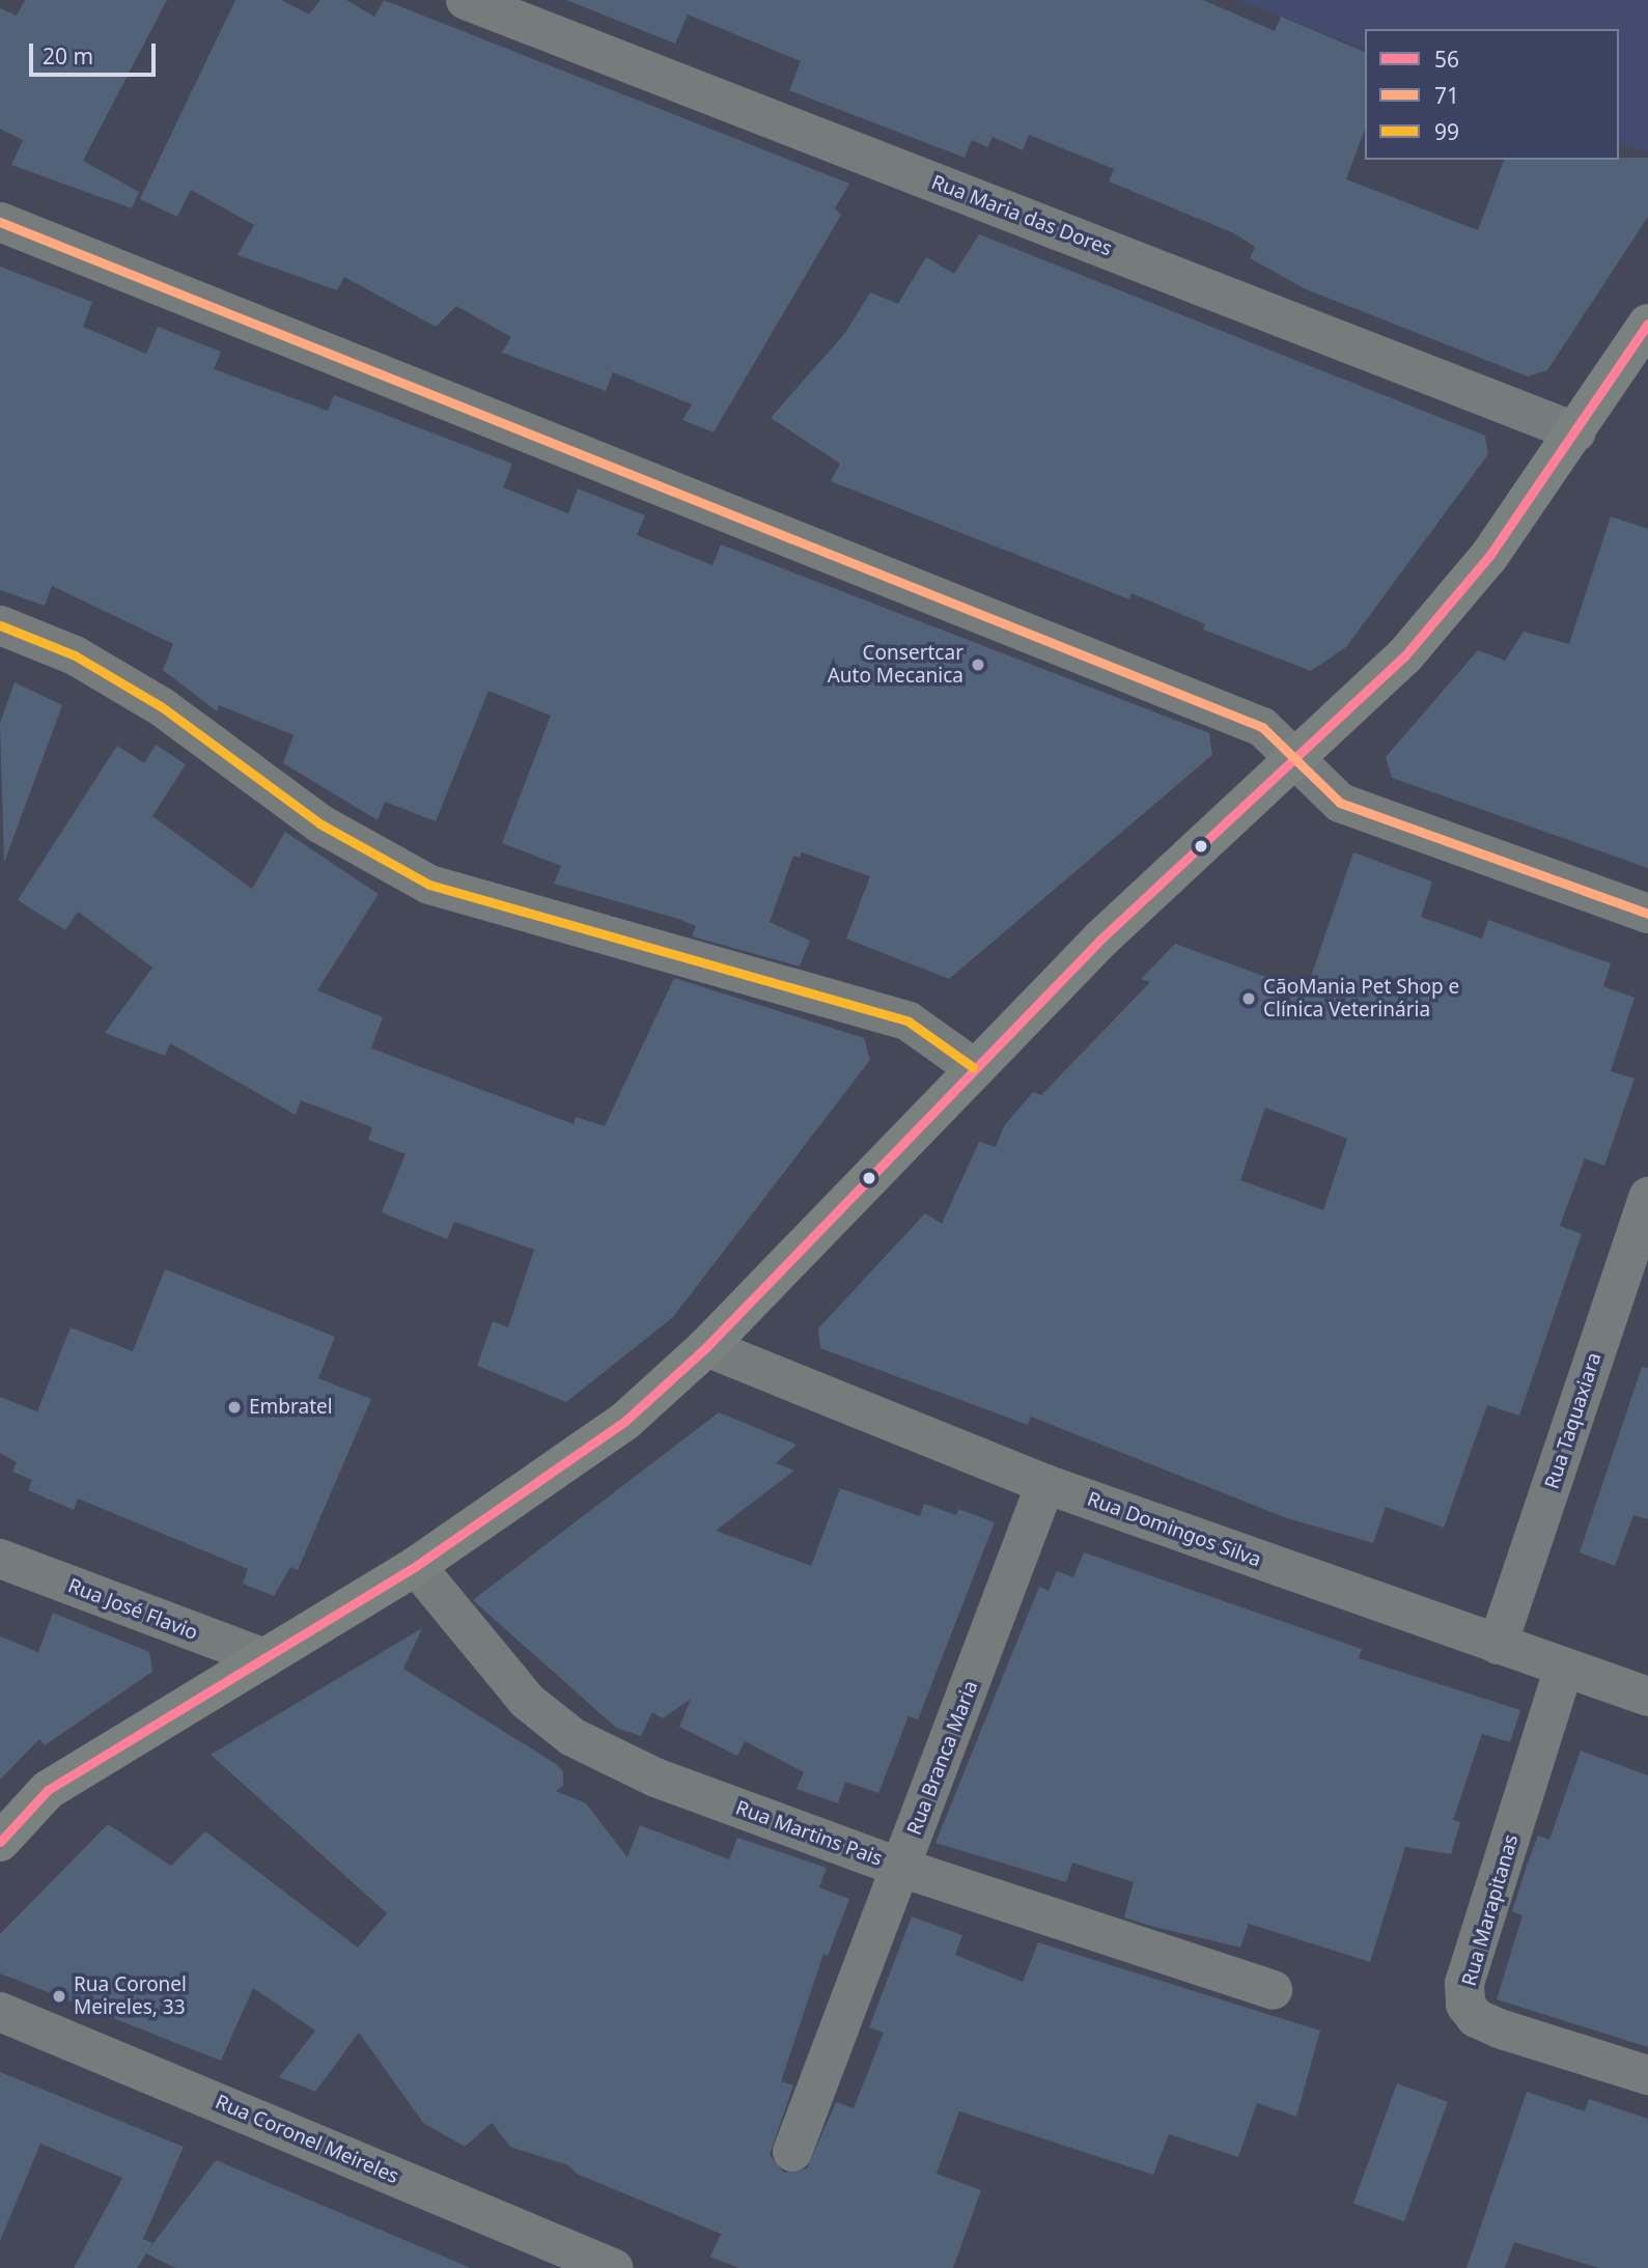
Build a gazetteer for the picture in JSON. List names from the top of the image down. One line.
{"streets":{"street":["Rua Maria das Dores","Rua Taquaxiara","Rua Domingos Silva","Rua José Flavio","Rua Branca Maria","Rua Martins Pais","Rua Marapitanas","Rua Coronel Meireles"]},"crossings":[["Rua Taquaxiara","Rua Domingos Silva"],["Rua Domingos Silva","Rua Branca Maria"],["Rua Domingos Silva","Rua Marapitanas"],["Rua Branca Maria","Rua Martins Pais"]],"places":["Consertcar Auto Mecanica","CãoMania Pet Shop e Clínica Veterinária","Embratel","Rua Coronel Meireles, 33"],"lines":["transit line 71","transit line 56","transit line 99"],"legend":["56","71","99"],"scale_bar":"20 m"}
